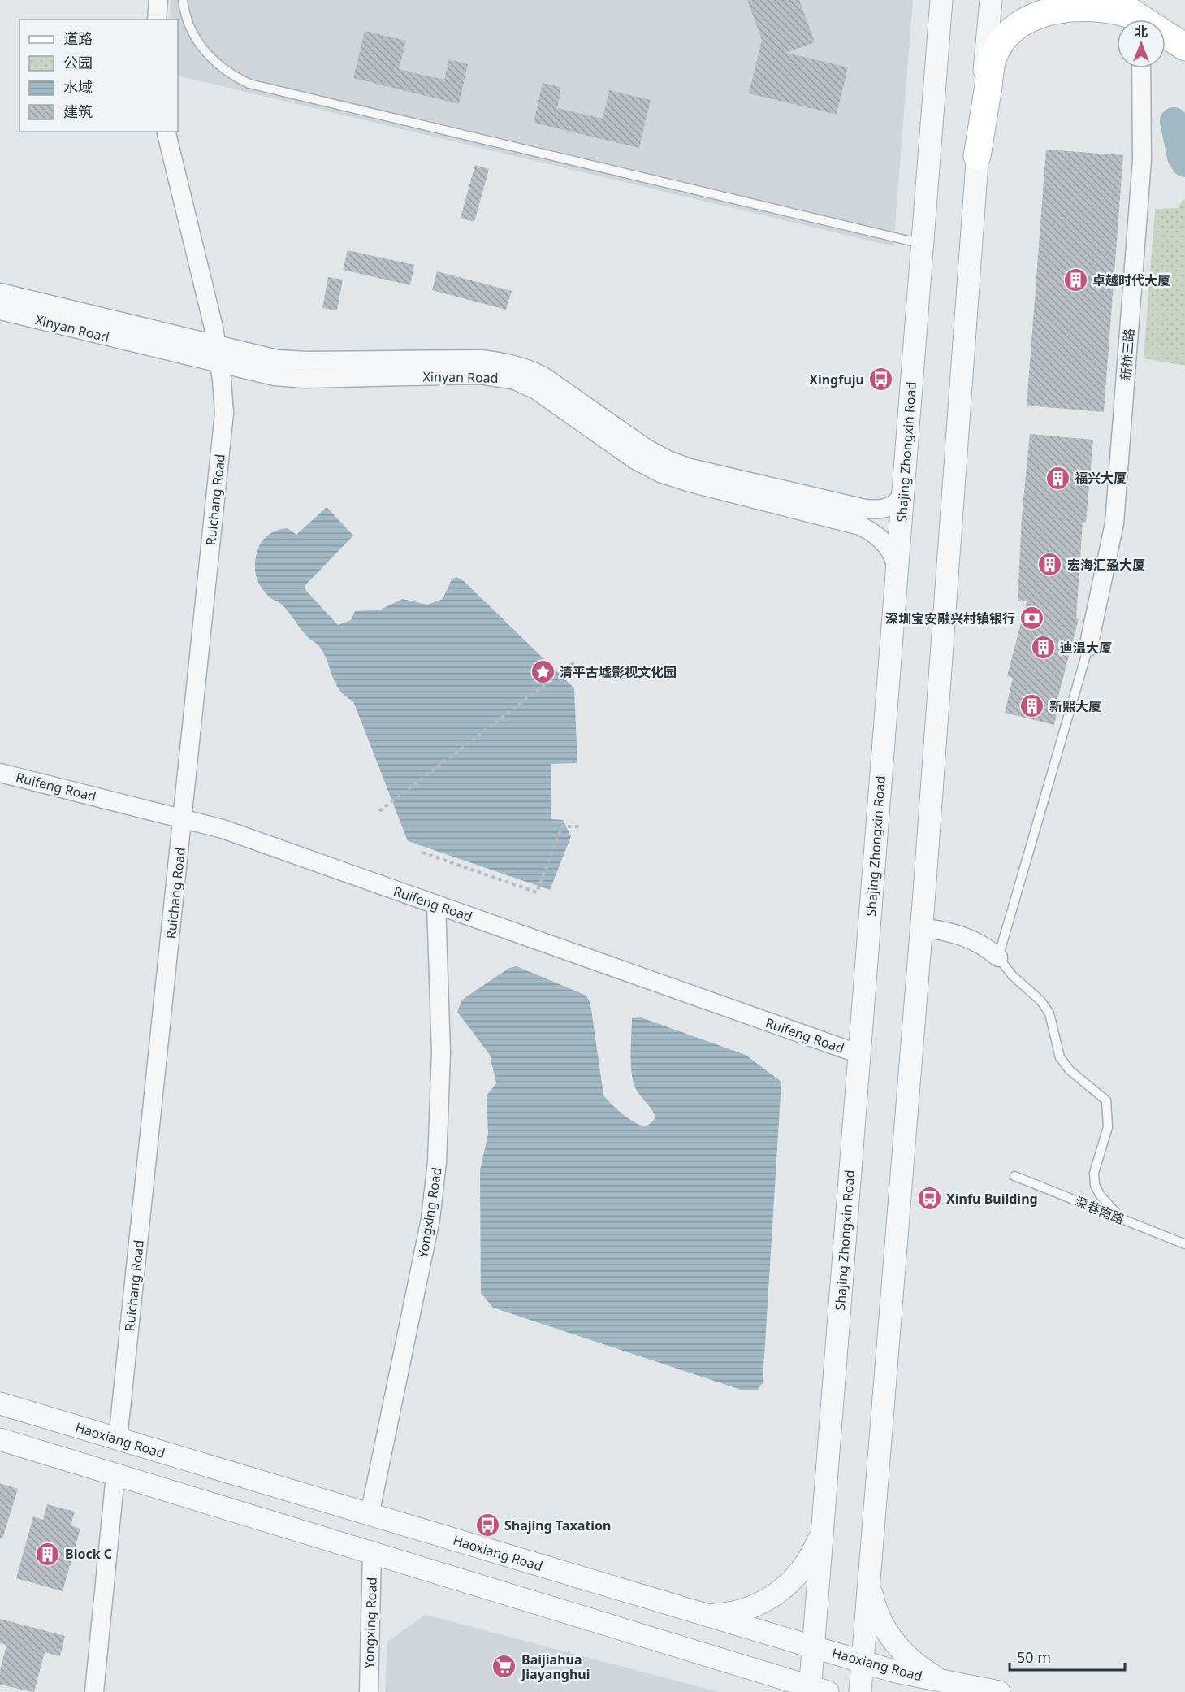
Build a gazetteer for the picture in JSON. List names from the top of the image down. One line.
{"streets":{"street":["Xinyan Road","新桥三路","Shajing Zhongxin Road","Ruichang Road","Ruifeng Road","Yongxing Road","Haoxiang Road"],"lane":["深巷南路"]},"crossings":[["Xinyan Road","Shajing Zhongxin Road"],["Xinyan Road","Ruichang Road"],["Shajing Zhongxin Road","Ruifeng Road"],["Shajing Zhongxin Road","Haoxiang Road"],["Ruichang Road","Ruifeng Road"],["Ruichang Road","Haoxiang Road"],["Ruifeng Road","Yongxing Road"],["Yongxing Road","Haoxiang Road"]],"places":{"building":["卓越时代大厦","福兴大厦","宏海汇盈大厦","迪温大厦","新熙大厦","Block C"],"bus stop":["Xingfuju","Xinfu Building","Shajing Taxation"],"bank":["深圳宝安融兴村镇银行"],"place":["清平古墟影视文化园"],"supermarket":["Baijiahua Jiayanghui"]},"legend":["道路","公园","水域","建筑"],"scale_bar":"50 m","north":"top"}
